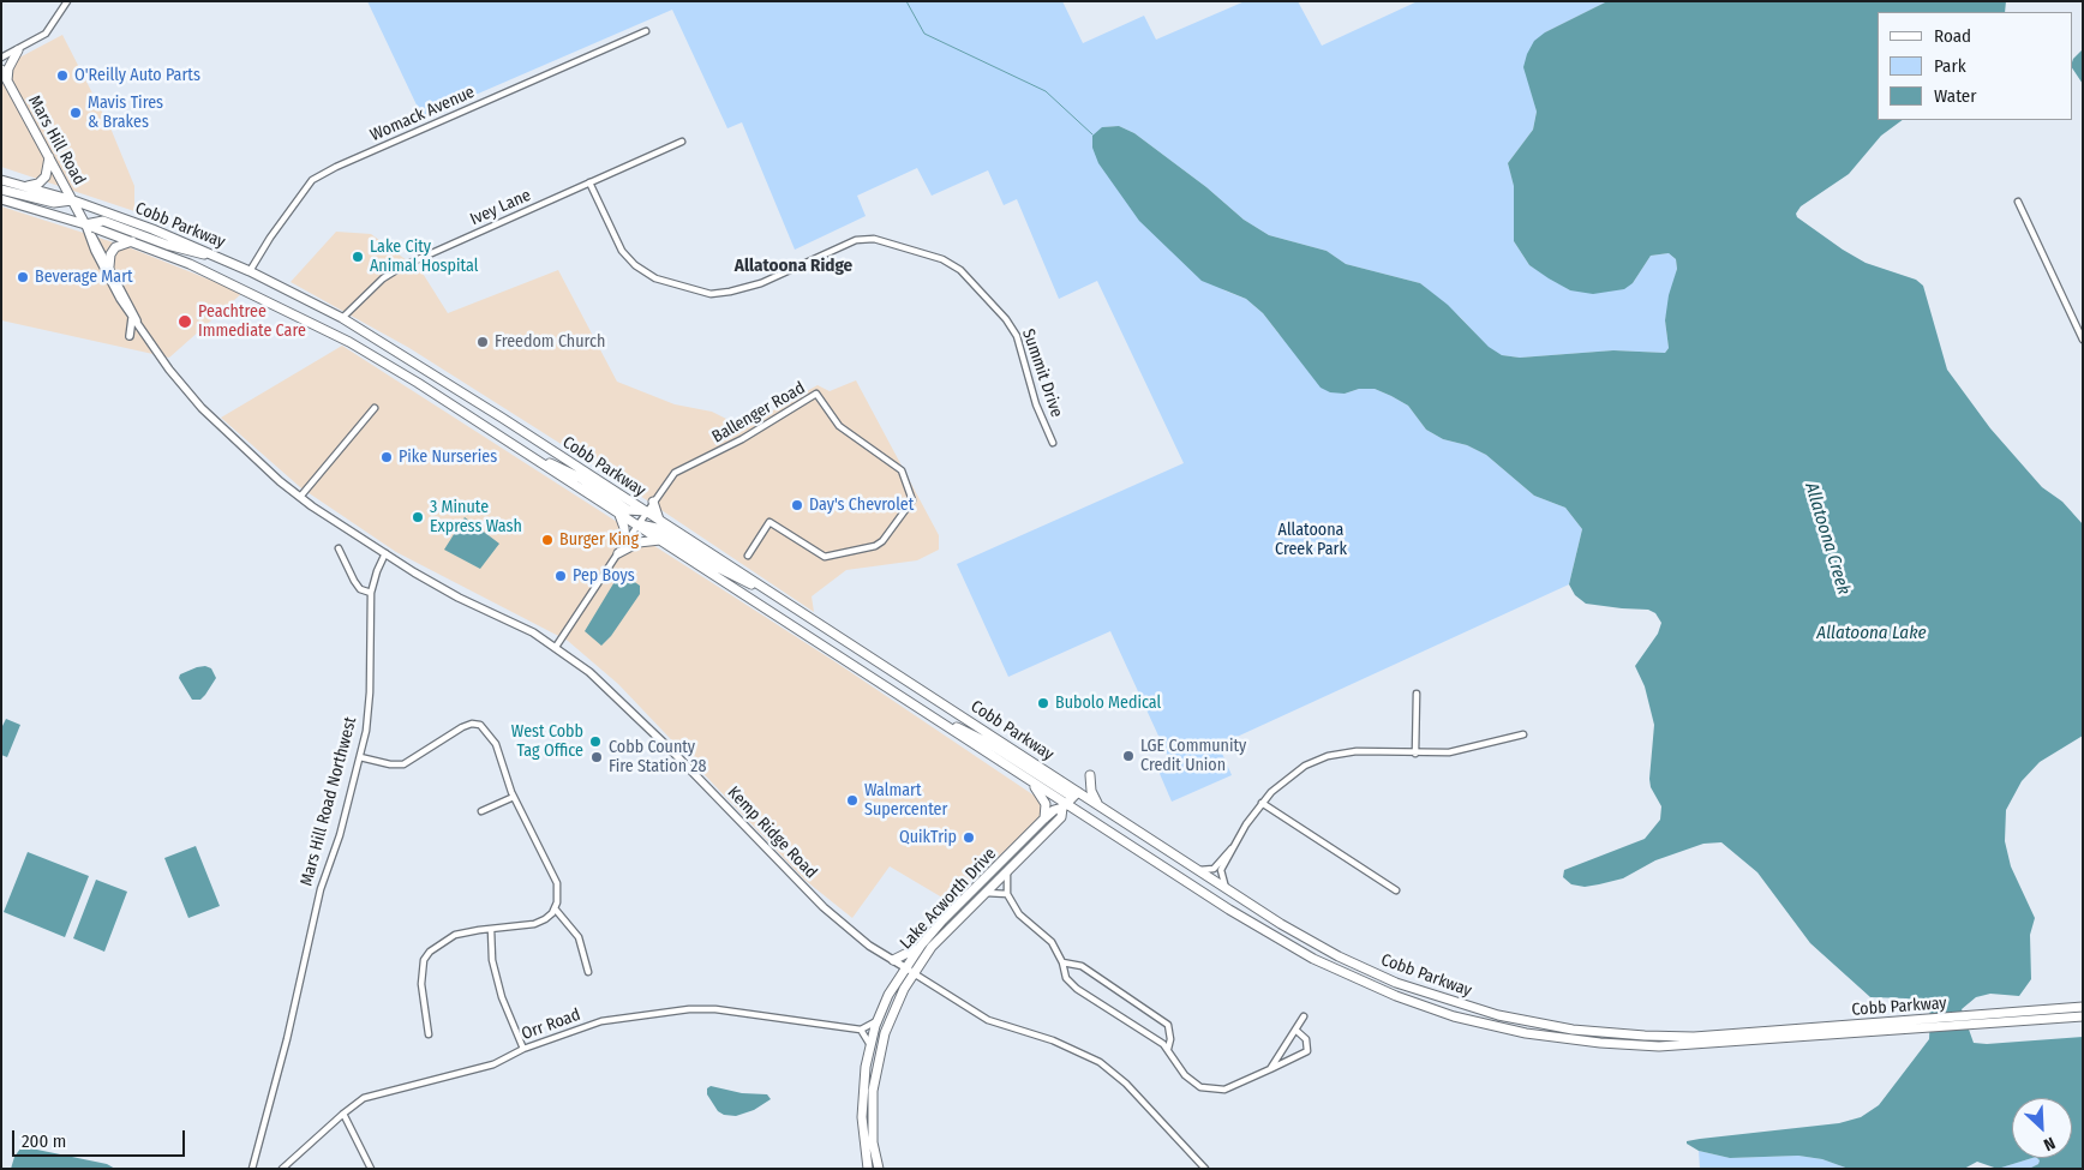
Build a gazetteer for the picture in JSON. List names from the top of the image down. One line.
{"streets":{"main road":["Mars Hill Road","Cobb Parkway","Lake Acworth Drive"],"street":["Womack Avenue","Ivey Lane","Summit Drive","Ballenger Road","Mars Hill Road Northwest","Kemp Ridge Road","Orr Road"]},"crossings":[["Womack Avenue","Cobb Parkway"],["Mars Hill Road","Cobb Parkway"],["Ivey Lane","Cobb Parkway"],["Ivey Lane","Summit Drive"],["Cobb Parkway","Ballenger Road"],["Cobb Parkway","Lake Acworth Drive"],["Ballenger Road","Kemp Ridge Road"],["Mars Hill Road Northwest","Kemp Ridge Road"],["Kemp Ridge Road","Lake Acworth Drive"]],"districts":["Allatoona Ridge"],"water":["Allatoona Creek","Allatoona Lake"],"parks":["Allatoona Creek Park"],"places":["O'Reilly Auto Parts","Mavis Tires & Brakes","Lake City Animal Hospital","Beverage Mart","Peachtree Immediate Care","Freedom Church","Pike Nurseries","Day's Chevrolet","3 Minute Express Wash","Burger King","Pep Boys","Bubolo Medical","West Cobb Tag Office","LGE Community Credit Union","Cobb County Fire Station 28","Walmart Supercenter","QuikTrip"],"legend":["Road","Park","Water"],"scale_bar":"200 m","north":"bottom right"}
